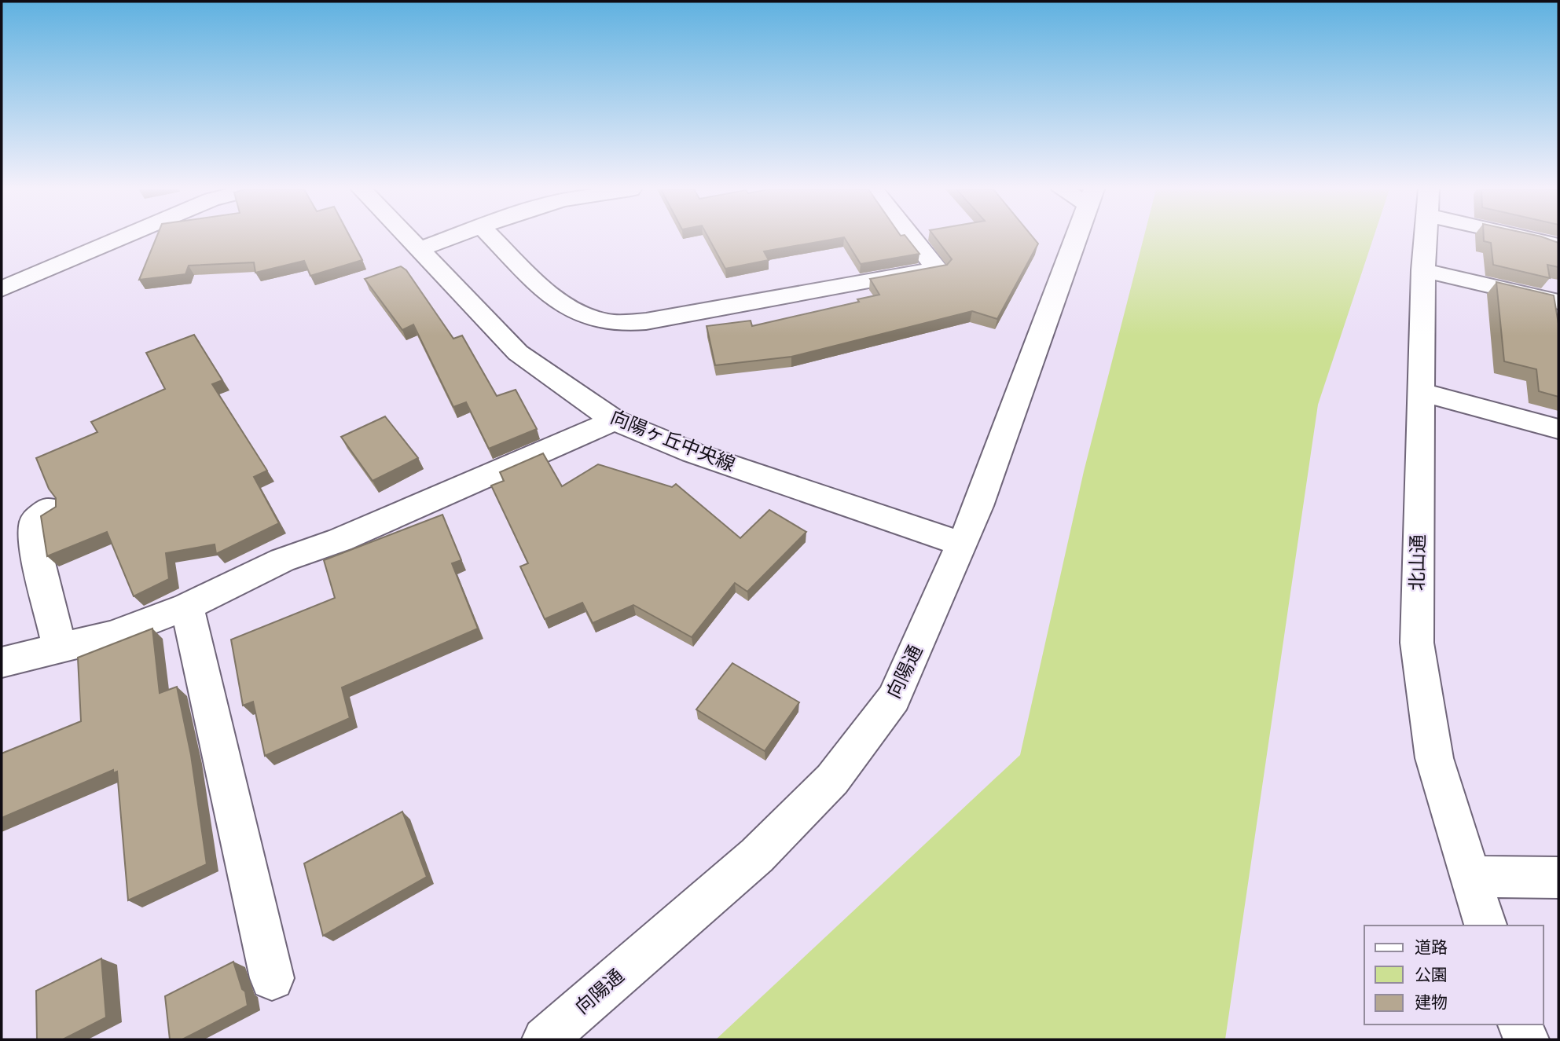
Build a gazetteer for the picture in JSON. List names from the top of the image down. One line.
{"streets":{"street":["向陽ヶ丘中央線","北山通","向陽通"]},"crossings":[["向陽ヶ丘中央線","向陽通"]],"legend":["道路","公園","建物"]}
